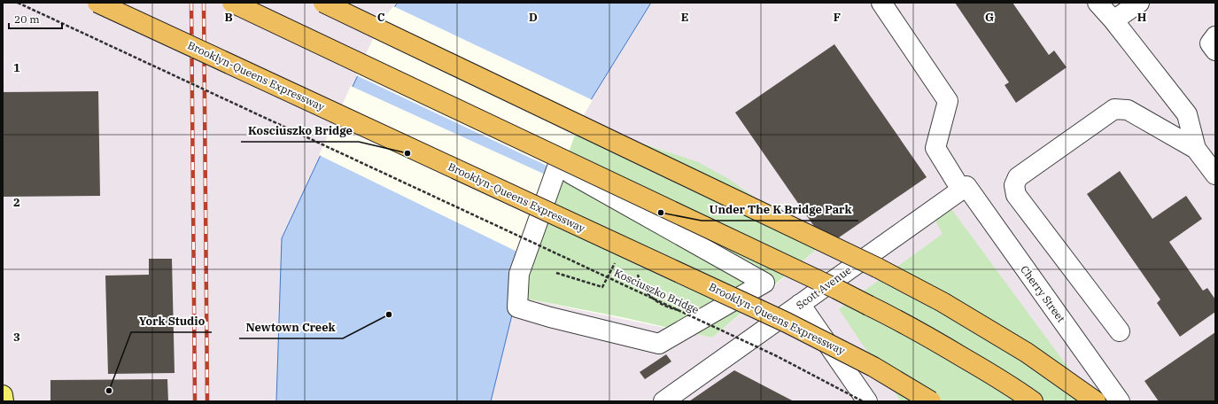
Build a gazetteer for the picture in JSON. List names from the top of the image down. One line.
{"streets":{"highway":["Brooklyn-Queens Expressway"],"street":["Scott Avenue","Cherry Street"],"path":["Kosciuszko Bridge"]},"crossings":[["Scott Avenue","Cherry Street"]],"places":["Kosciuszko Bridge","Under The K Bridge Park","Newtown Creek","York Studio"],"scale_bar":"20 m","grid":{"columns":["B","C","D","E","F","G","H"],"rows":["1","2","3"]}}
